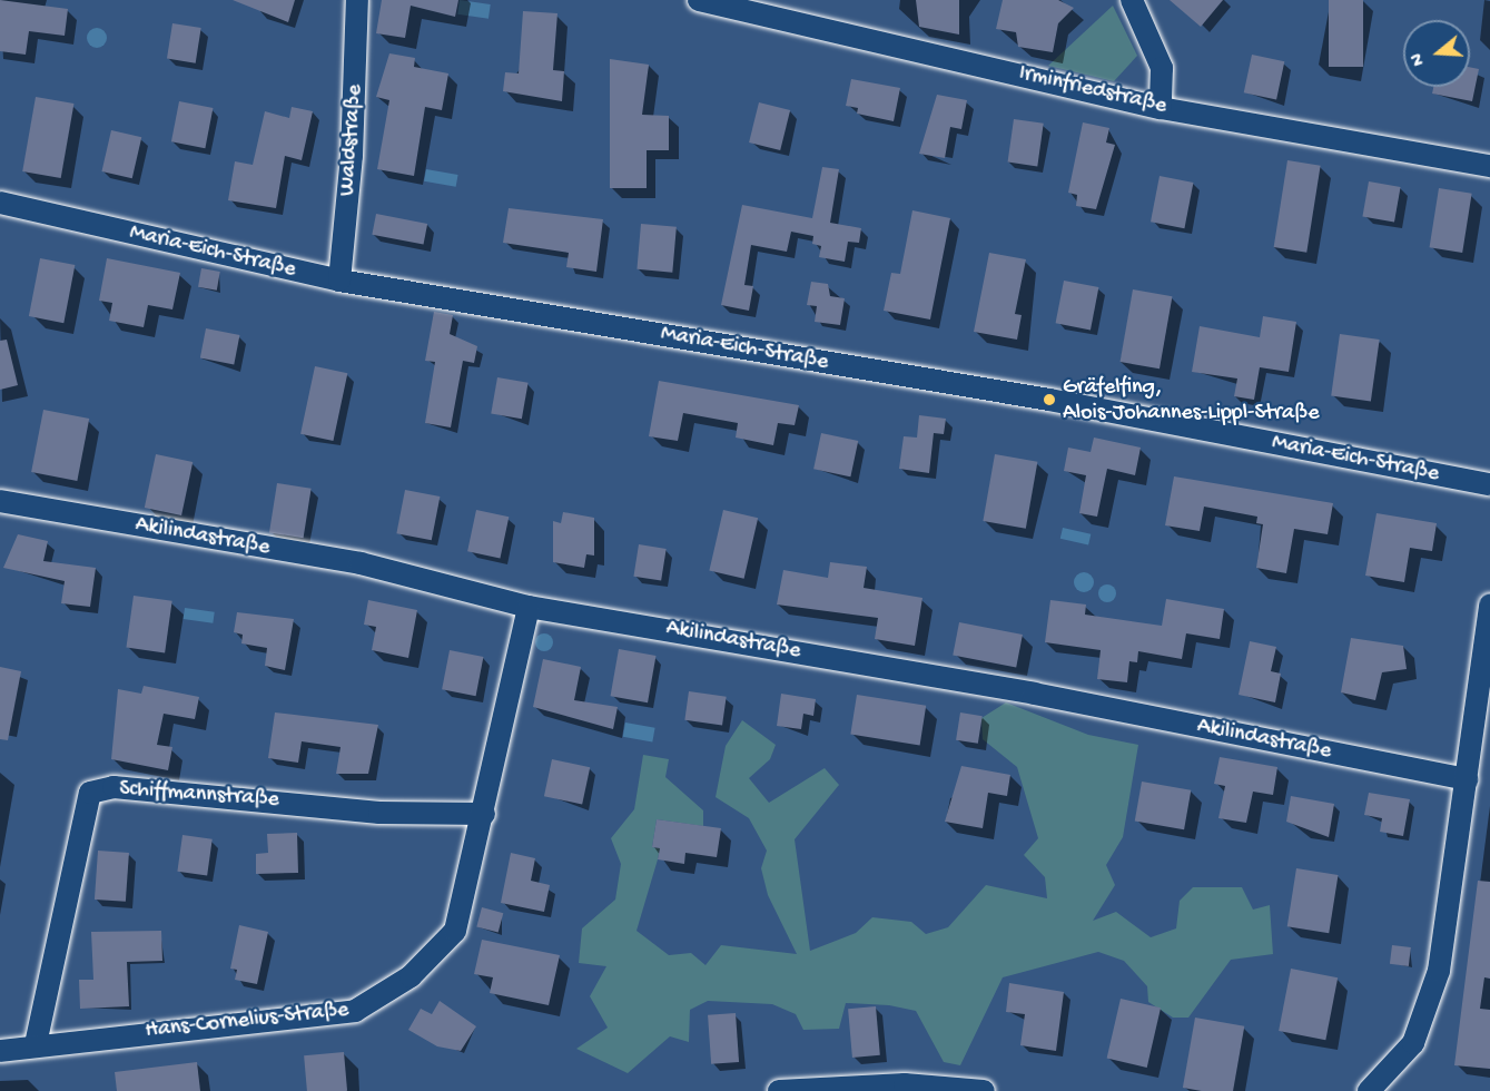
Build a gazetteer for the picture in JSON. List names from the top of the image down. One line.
{"streets":{"street":["Irminfriedstraße","Waldstraße","Maria-Eich-Straße","Akilindastraße","Schiffmannstraße","Hans-Cornelius-Straße"]},"crossings":[["Waldstraße","Maria-Eich-Straße"],["Akilindastraße","Hans-Cornelius-Straße"],["Schiffmannstraße","Hans-Cornelius-Straße"]],"places":["Gräfelfing, Alois-Johannes-Lippl-Straße"],"north":"left"}
